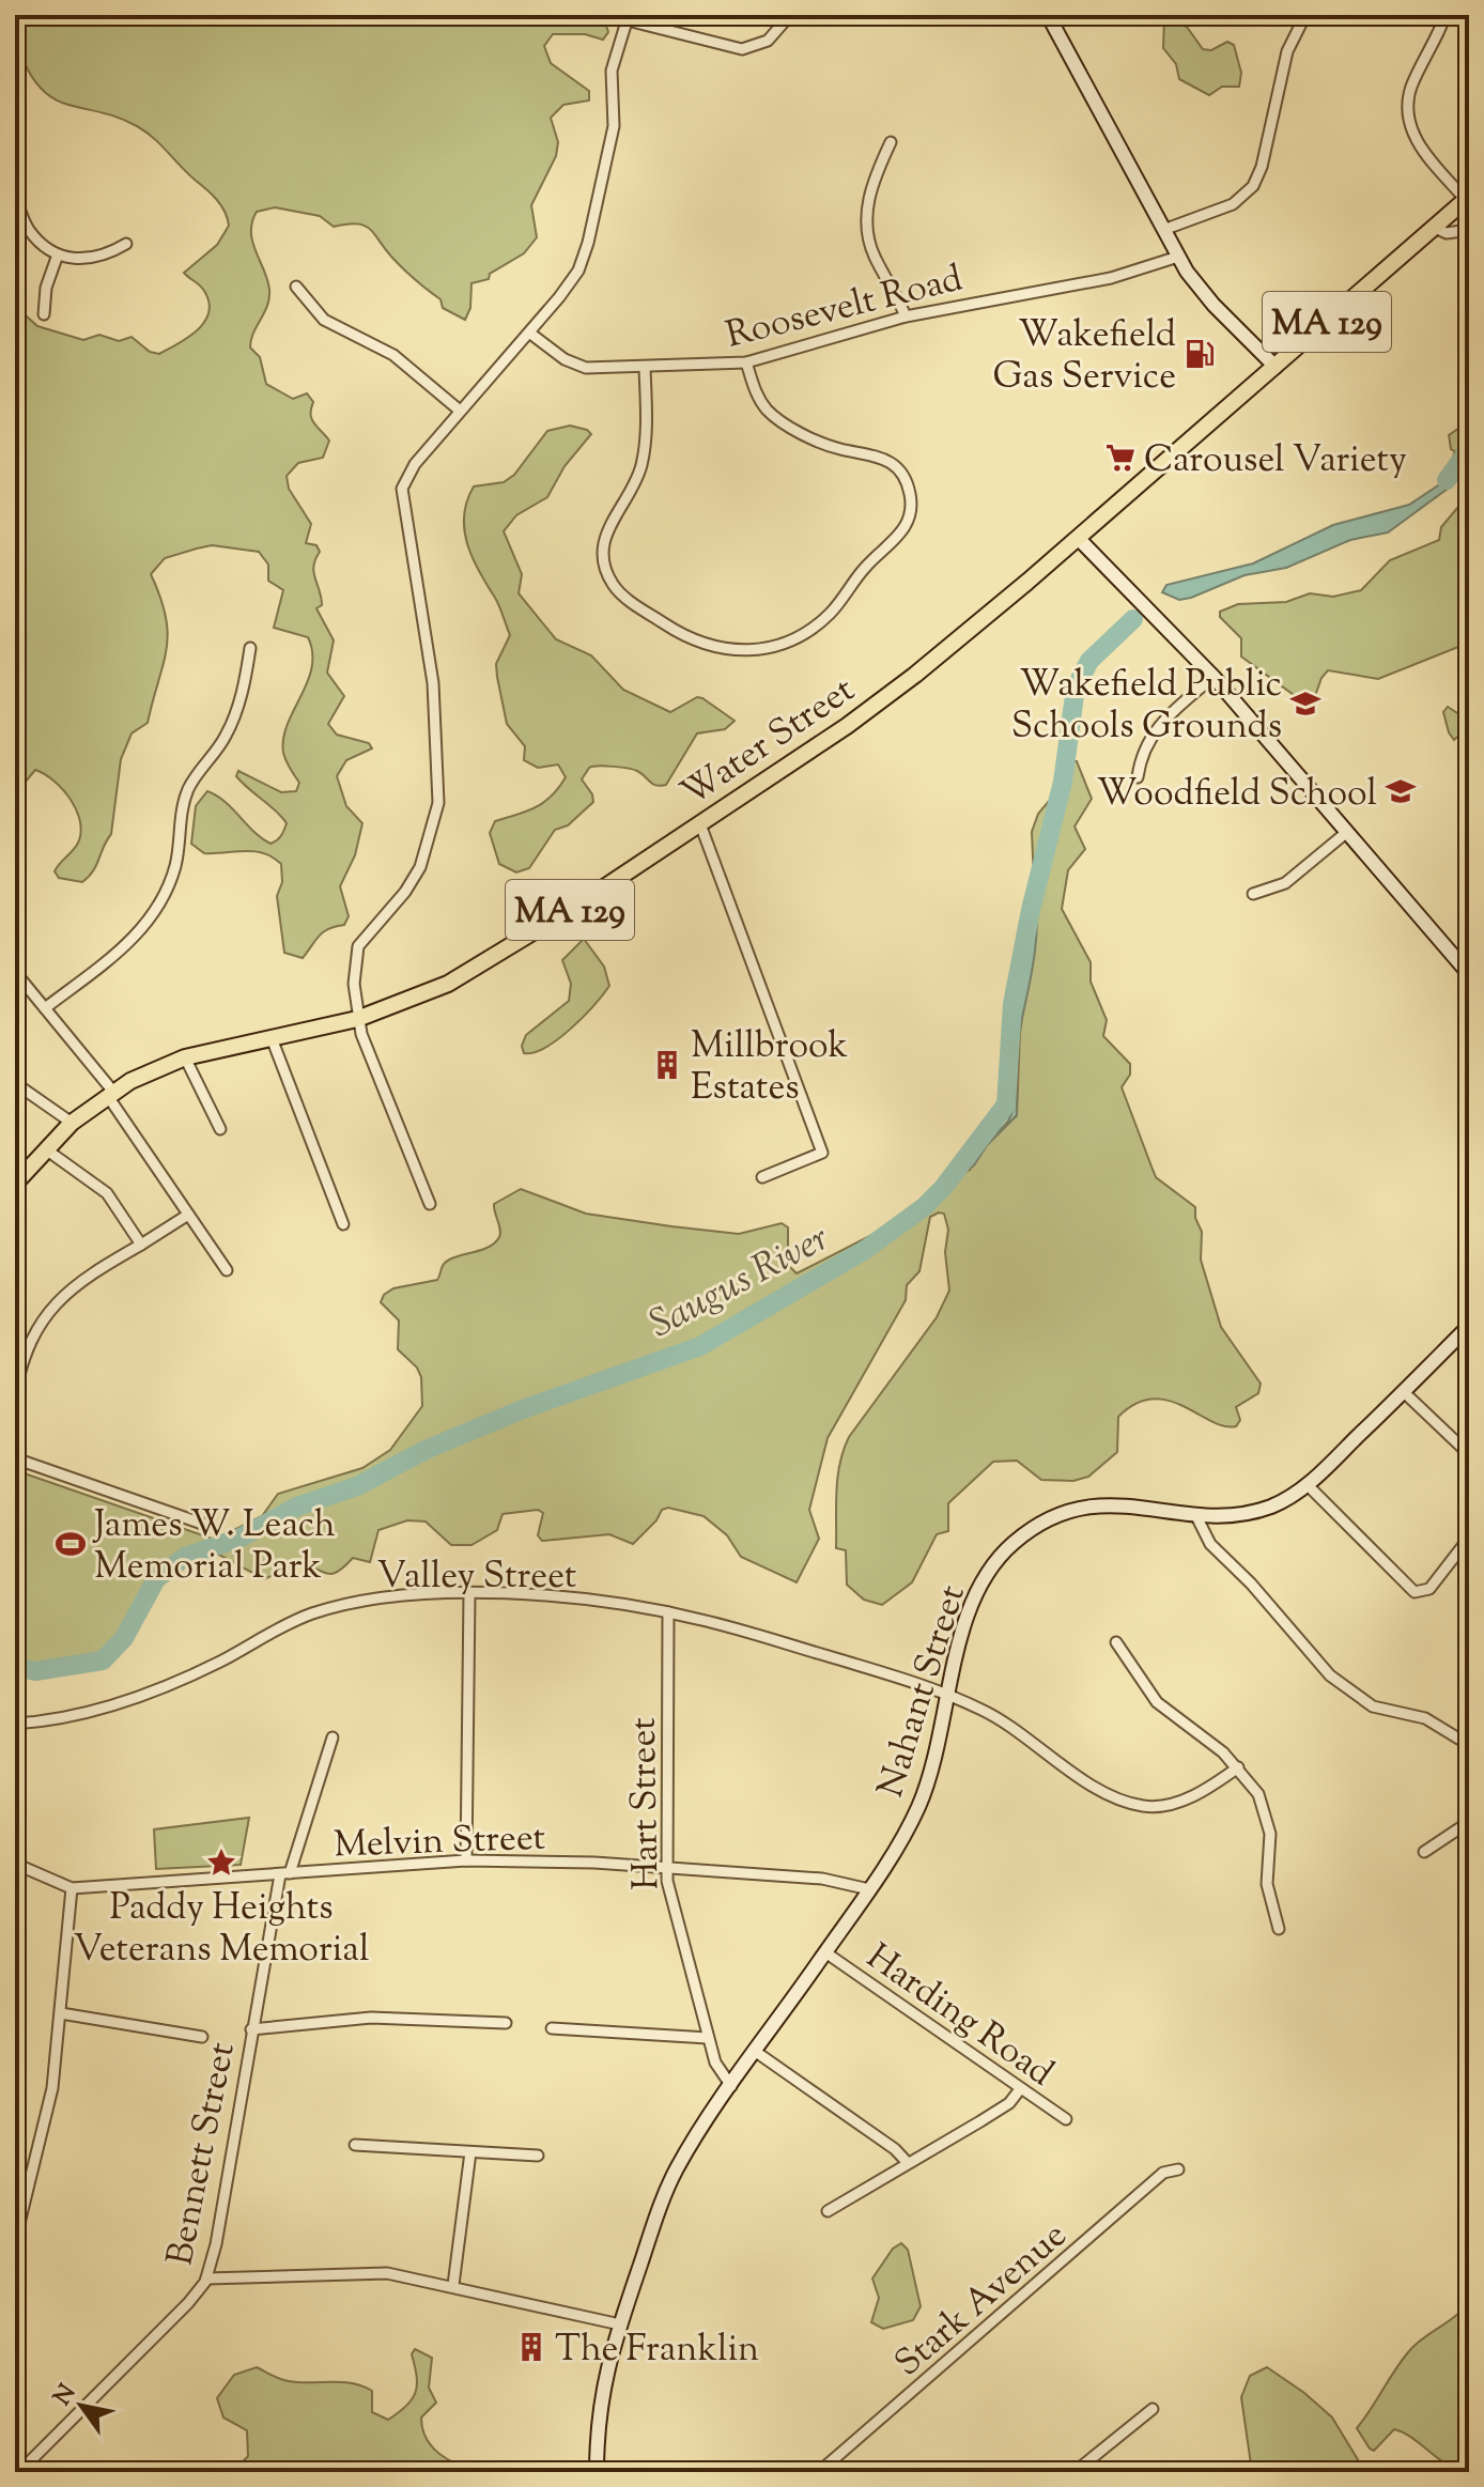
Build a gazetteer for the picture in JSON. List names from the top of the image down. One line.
{"streets":{"main road":["MA 129","Water Street","Nahant Street"],"street":["Roosevelt Road","Valley Street","Hart Street","Melvin Street","Harding Road","Bennett Street","Stark Avenue"]},"crossings":[["Valley Street","Nahant Street"],["Valley Street","Hart Street"],["Nahant Street","Hart Street"],["Nahant Street","Melvin Street"],["Nahant Street","Harding Road"],["Hart Street","Melvin Street"],["Melvin Street","Bennett Street"]],"water":["Saugus River"],"places":{"fuel station":["Wakefield Gas Service"],"supermarket":["Carousel Variety"],"school or university":["Wakefield Public Schools Grounds","Woodfield School"],"building":["Millbrook Estates","The Franklin"],"sports":["James W. Leach Memorial Park"],"place":["Paddy Heights Veterans Memorial"]},"north":"top left"}
